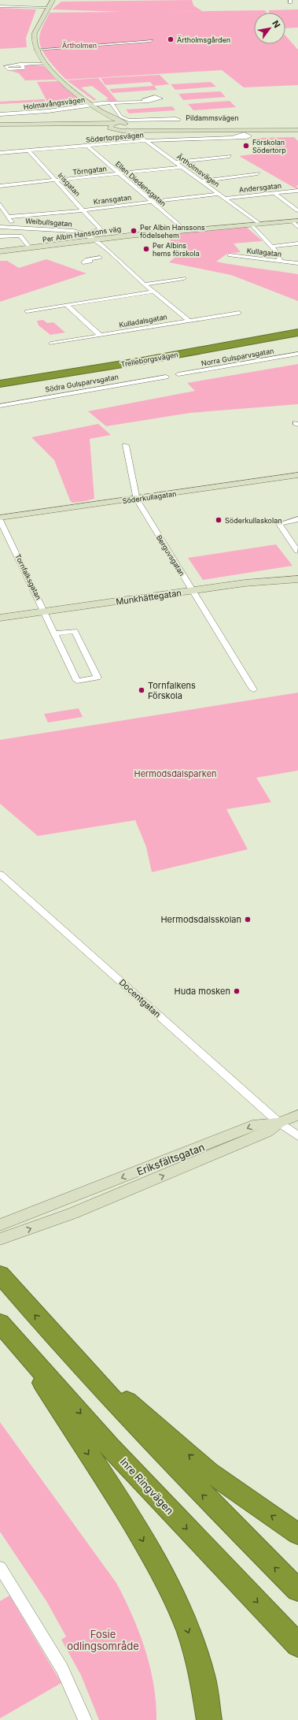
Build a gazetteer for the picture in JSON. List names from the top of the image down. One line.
{"streets":{"highway":["Trelleborgsvägen","Inre Ringvägen"],"street":["Holmavångsvägen","Pildammsvägen","Södertorpsvägen","Törngatan","Ärtholmsvägen","Ellen Diedensgatan","Irisgatan","Andersgatan","Kransgatan","Weibullsgatan","Per Albin Hanssons väg","Kullagatan","Kulladalsgatan","Norra Gulsparvsgatan","Södra Gulsparvsgatan","Söderkullagatan","Berguvsgatan","Tornfalksgatan","Munkhättegatan","Docentgatan","Eriksfältsgatan"]},"crossings":[["Pildammsvägen","Ärtholmsvägen"],["Södertorpsvägen","Ärtholmsvägen"],["Södertorpsvägen","Ellen Diedensgatan"],["Södertorpsvägen","Irisgatan"],["Törngatan","Ärtholmsvägen"],["Törngatan","Ellen Diedensgatan"],["Törngatan","Irisgatan"],["Ärtholmsvägen","Andersgatan"],["Ärtholmsvägen","Kransgatan"],["Ärtholmsvägen","Per Albin Hanssons väg"],["Ellen Diedensgatan","Kransgatan"],["Ellen Diedensgatan","Per Albin Hanssons väg"],["Irisgatan","Kransgatan"],["Irisgatan","Weibullsgatan"],["Weibullsgatan","Per Albin Hanssons väg"],["Weibullsgatan","Kulladalsgatan"],["Per Albin Hanssons väg","Kulladalsgatan"],["Söderkullagatan","Berguvsgatan"],["Söderkullagatan","Tornfalksgatan"],["Berguvsgatan","Munkhättegatan"],["Tornfalksgatan","Munkhättegatan"],["Docentgatan","Eriksfältsgatan"]],"parks":["Ärtholmen","Hermodsdalsparken","Fosie odlingsområde"],"places":["Ärtholmsgården","Förskolan Södertorp","Per Albin Hanssons födelsehem","Per Albins hems förskola","Söderkullaskolan","Tornfalkens Förskola","Hermodsdalsskolan","Huda mosken"],"north":"top right"}
